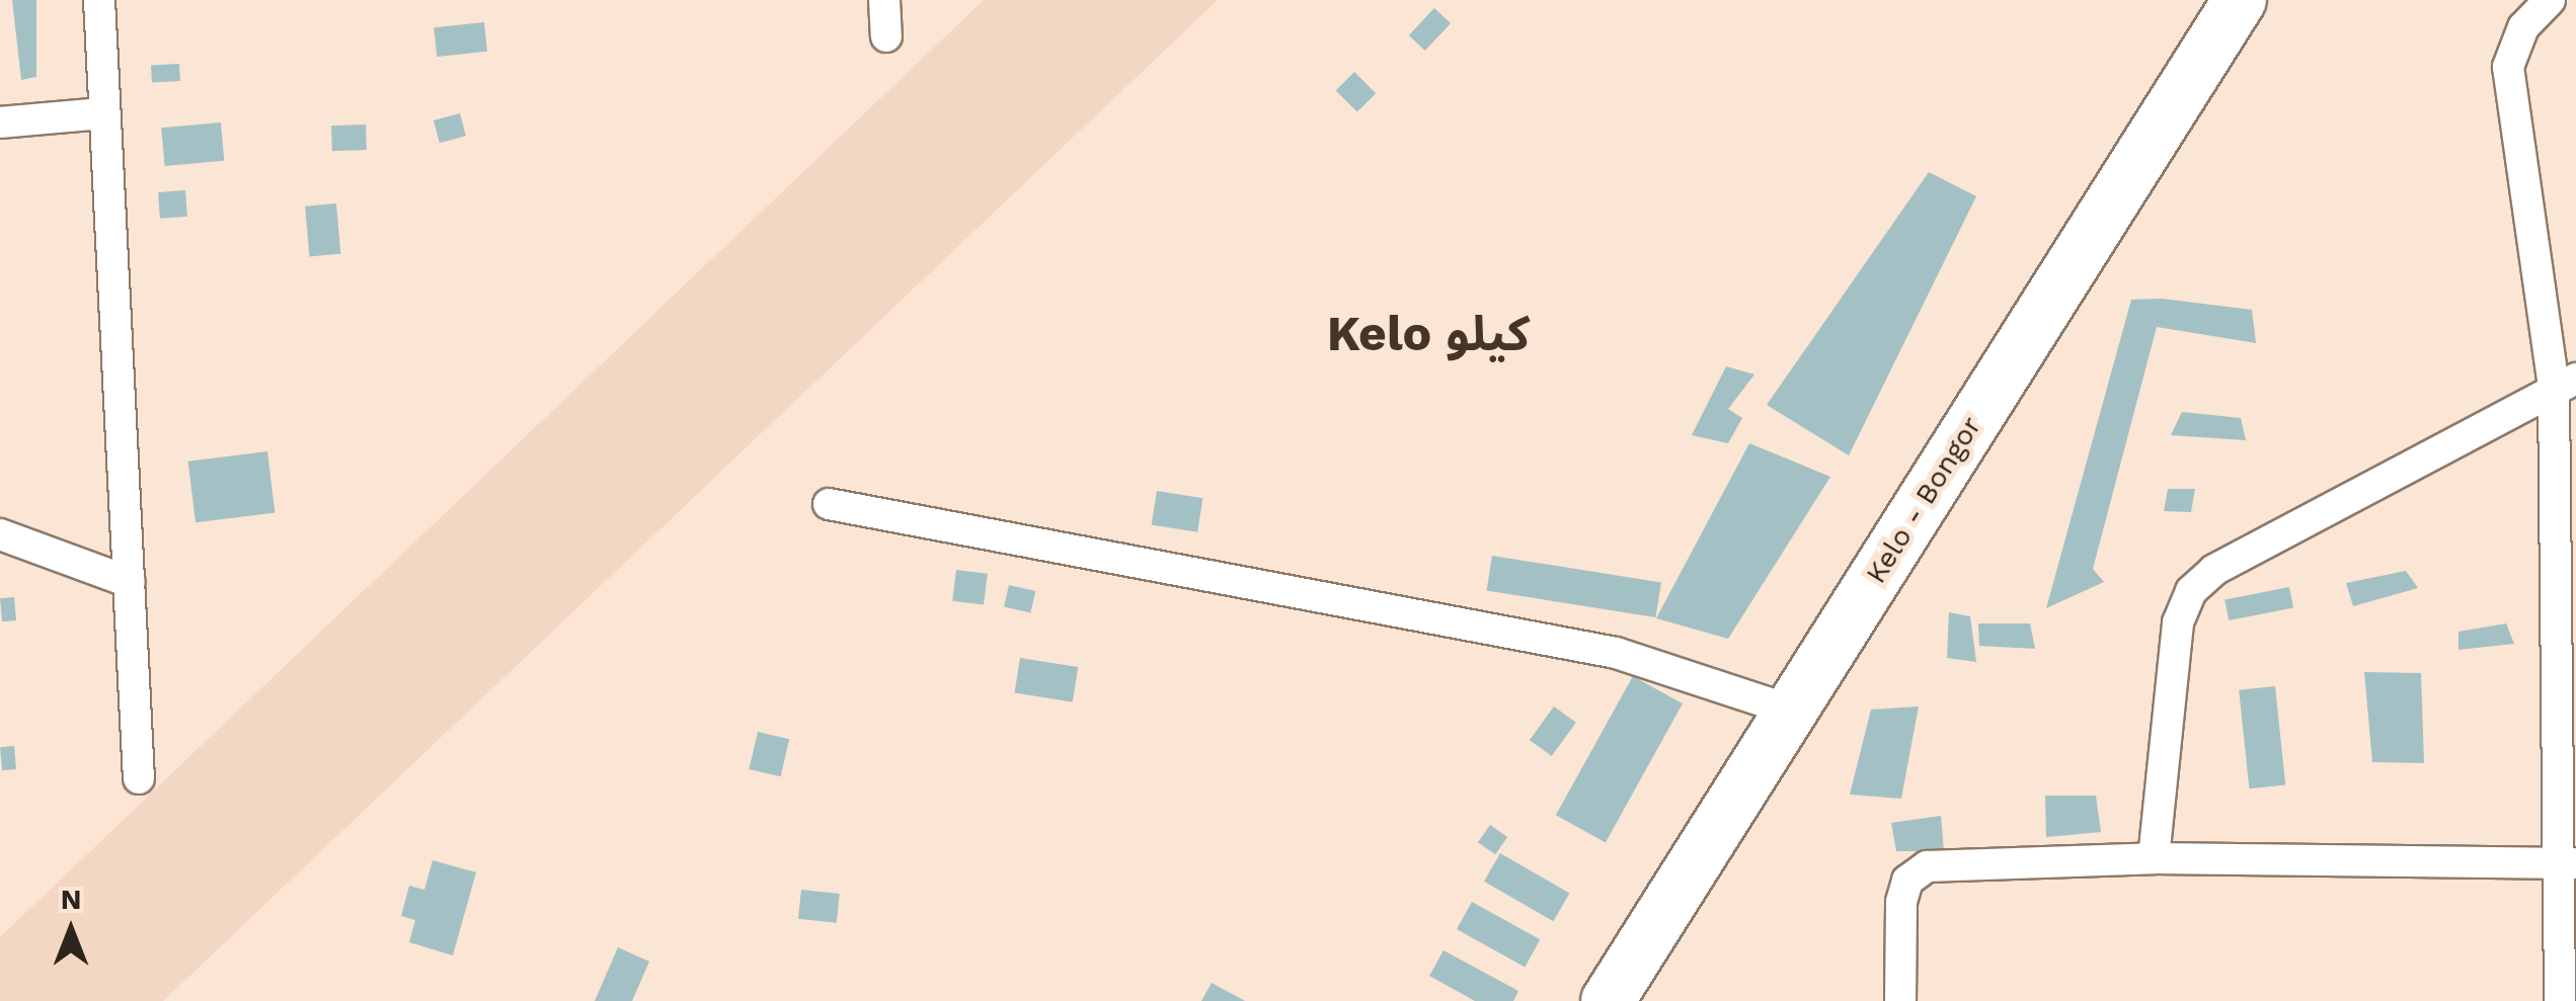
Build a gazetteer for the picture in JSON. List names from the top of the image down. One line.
{"streets":{"highway":["Kelo - Bongor"]},"districts":["Kelo كيلو"],"north":"top"}
